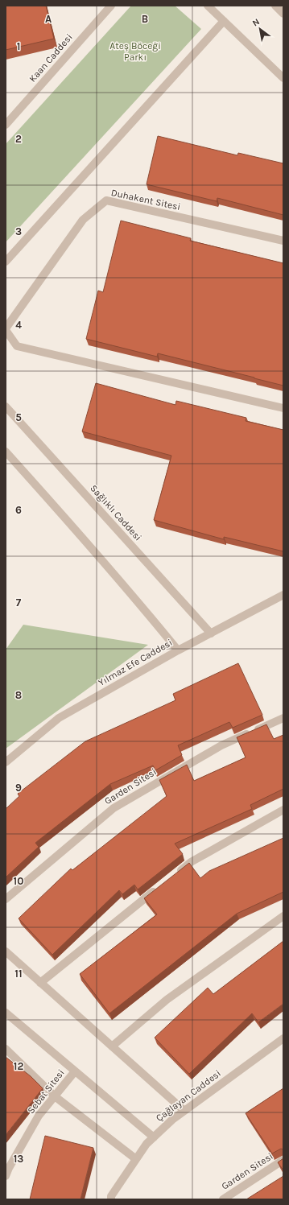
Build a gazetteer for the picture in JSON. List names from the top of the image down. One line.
{"streets":{"street":["Kaan Caddesi","Duhakent Sitesi","Sağlıklı Caddesi","Yılmaz Efe Caddesi","Garden Sitesi","Sebat Sitesi","Çağlayan Caddesi"]},"crossings":[["Sağlıklı Caddesi","Yılmaz Efe Caddesi"]],"parks":["Ateş Böceği Parkı"],"north":"top left","grid":{"columns":["A","B"],"rows":["1","2","3","4","5","6","7","8","9","10","11","12","13"]}}
